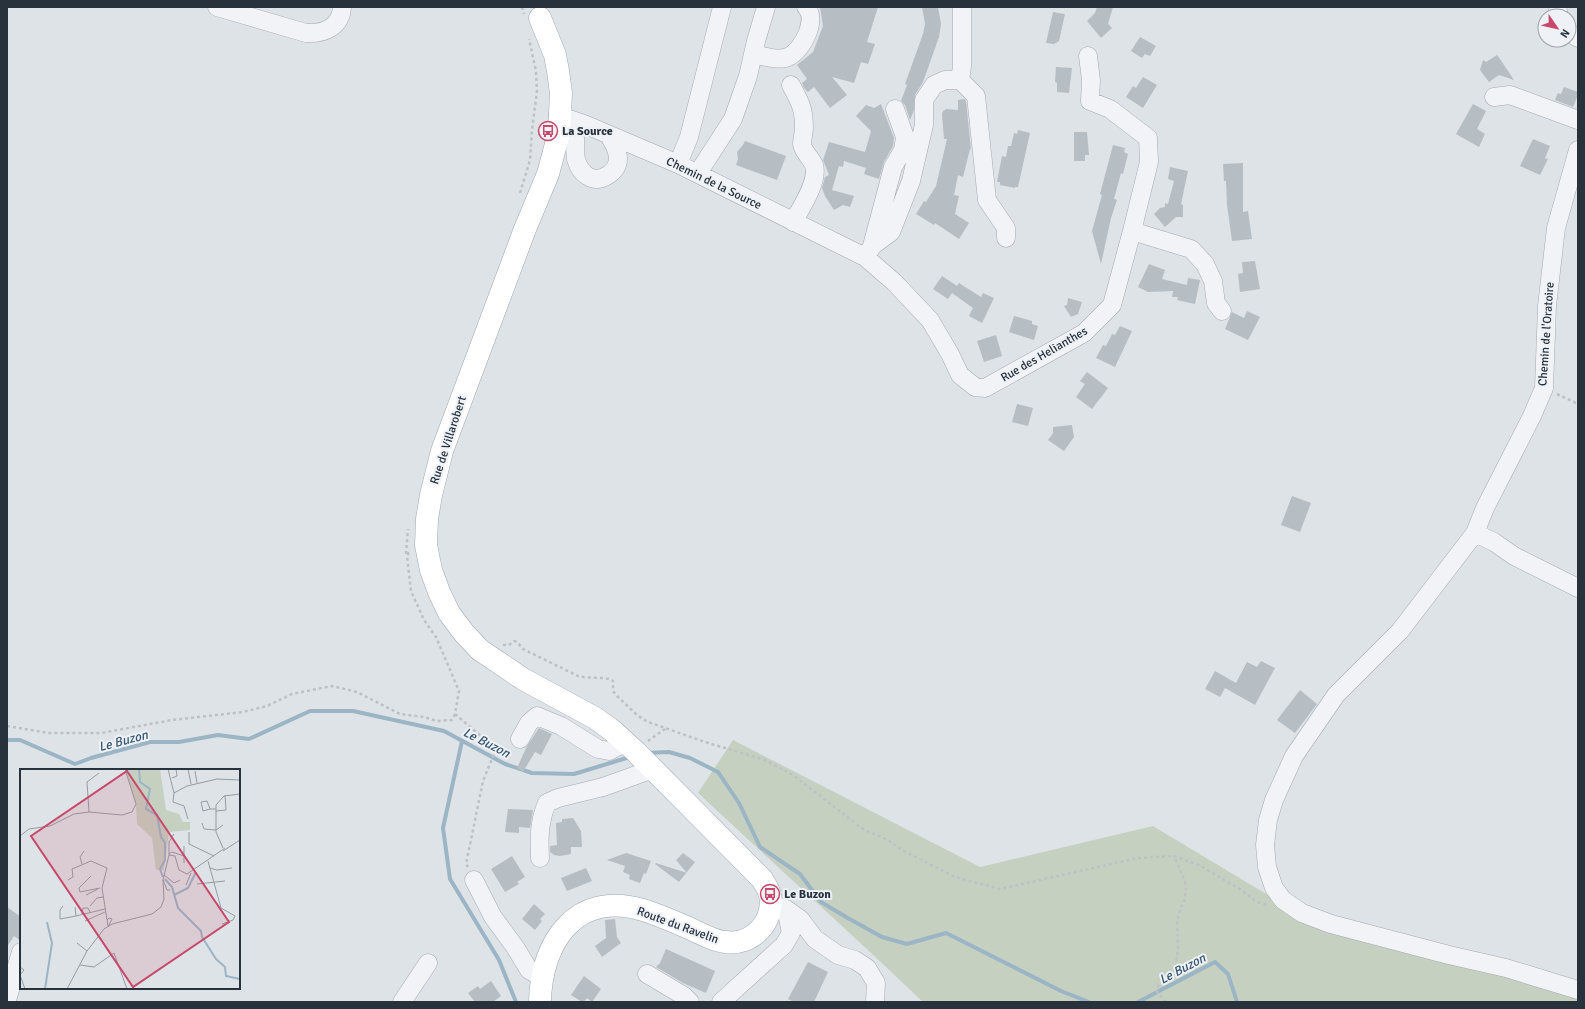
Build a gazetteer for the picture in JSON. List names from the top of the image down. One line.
{"streets":{"main road":["Rue de Villarobert","Route du Ravelin"],"street":["Chemin de la Source","Chemin de l'Oratoire","Rue des Helianthes"]},"crossings":[["Chemin de la Source","Rue des Helianthes"],["Chemin de la Source","Rue de Villarobert"]],"water":["Le Buzon"],"places":{"bus stop":["La Source","Le Buzon"]},"north":"bottom right"}
